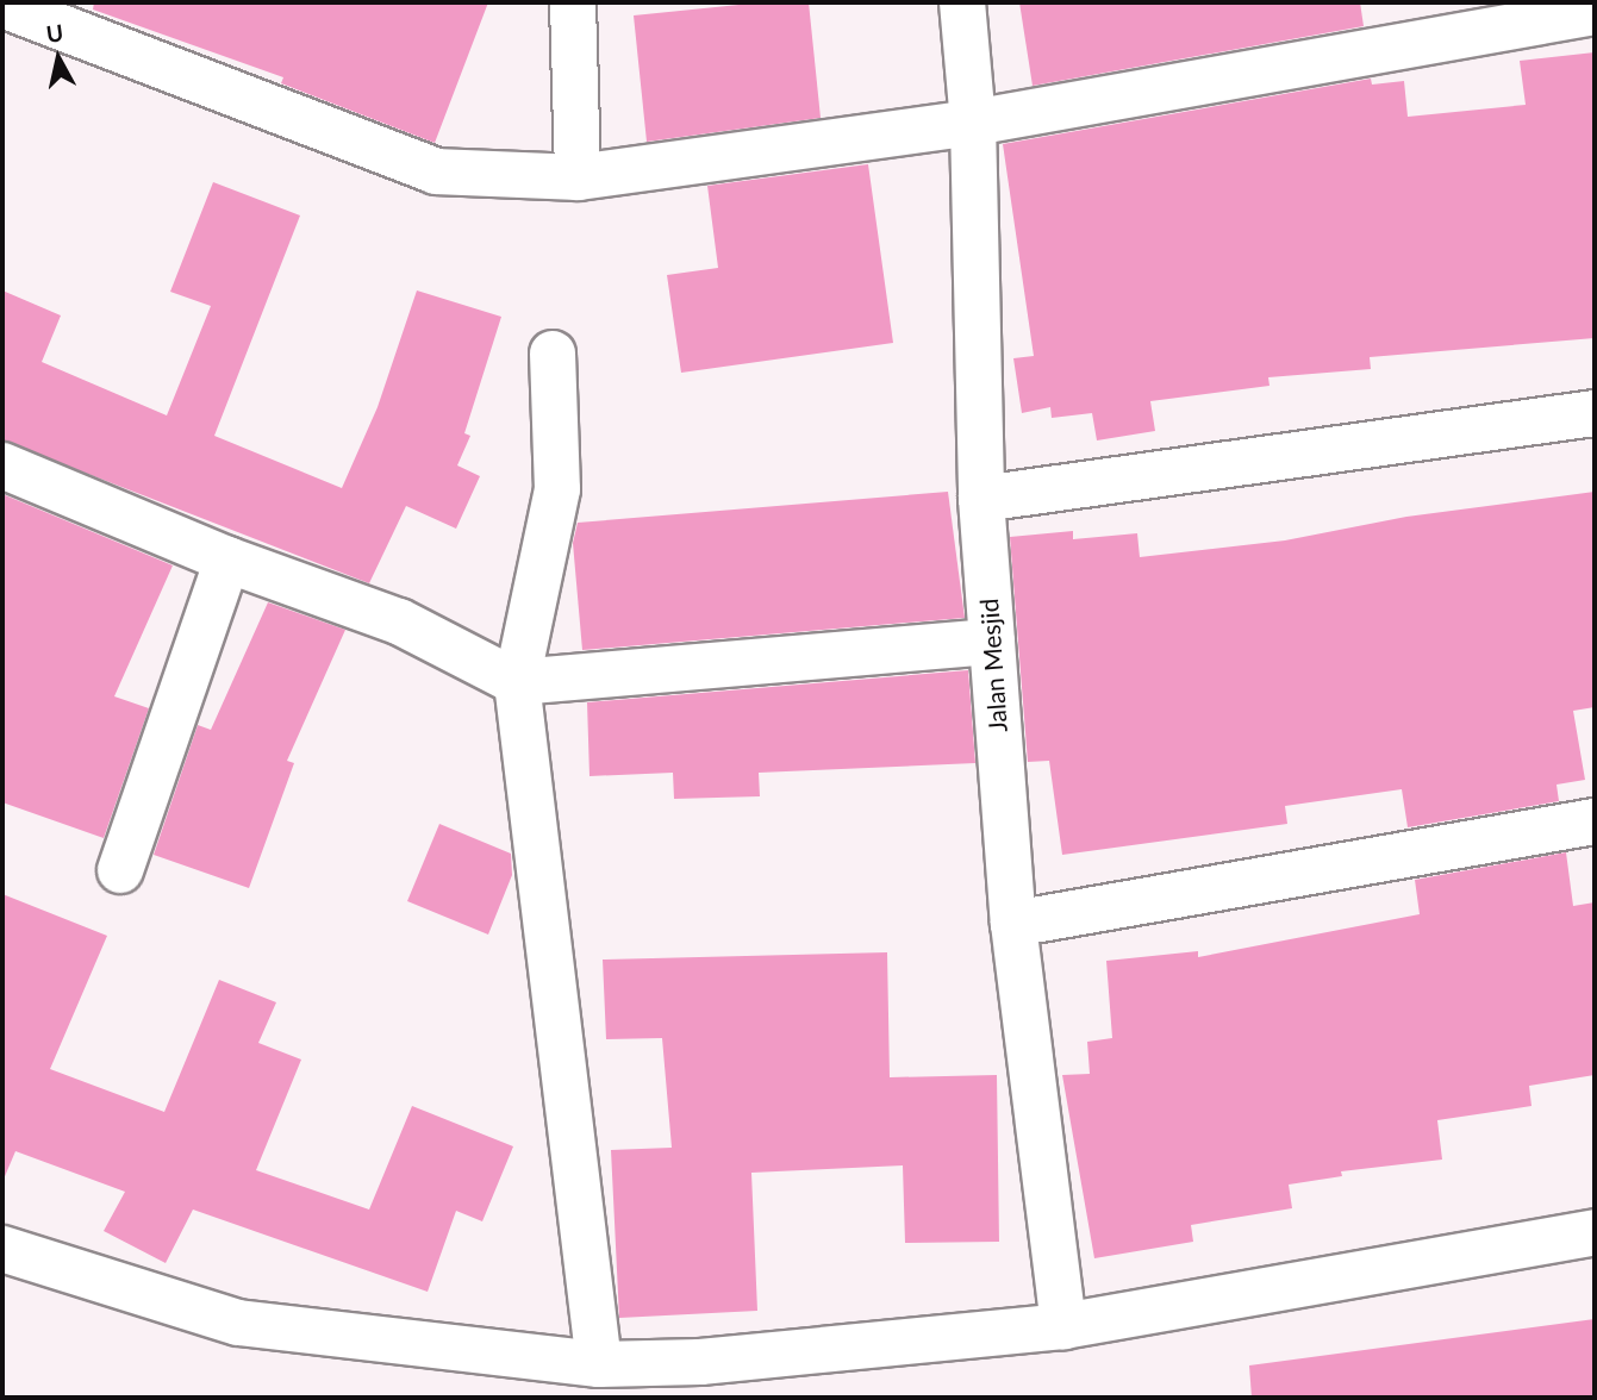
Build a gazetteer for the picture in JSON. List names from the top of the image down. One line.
{"streets":{"street":["Jalan Mesjid"]},"north":"top"}
